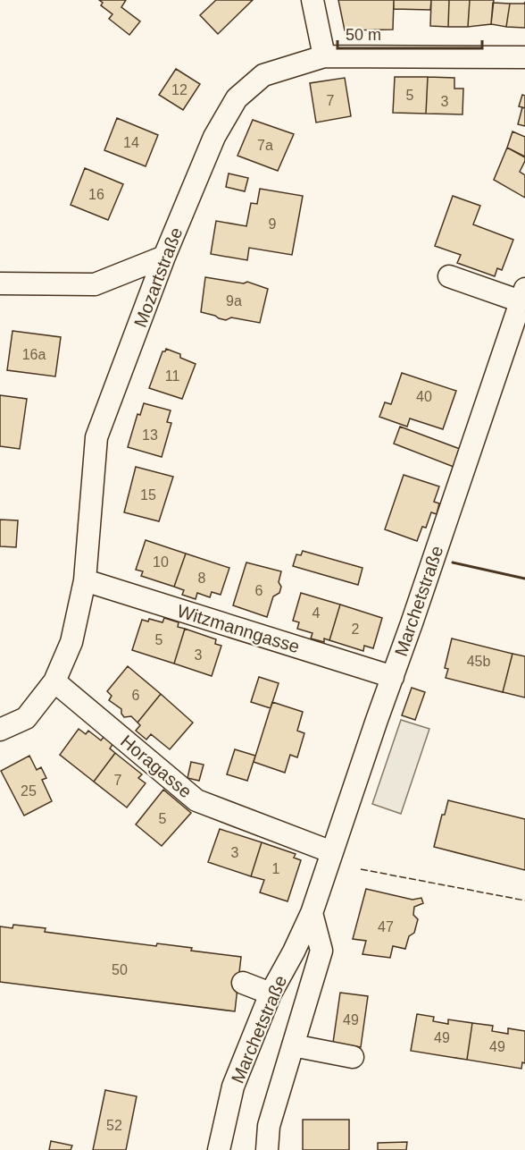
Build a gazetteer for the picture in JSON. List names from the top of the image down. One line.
{"streets":{"street":["Mozartstraße","Marchetstraße","Witzmanngasse","Horagasse"]},"crossings":[["Mozartstraße","Witzmanngasse"],["Mozartstraße","Horagasse"],["Marchetstraße","Witzmanngasse"],["Marchetstraße","Horagasse"]],"house_numbers":["12","5","7","3","14","7a","16","9","9a","16a","11","40","13","15","10","8","6","4","2","5","3","45b","6","7","25","5","3","1","47","50","49","49","49","52"],"scale_bar":"50 m"}
